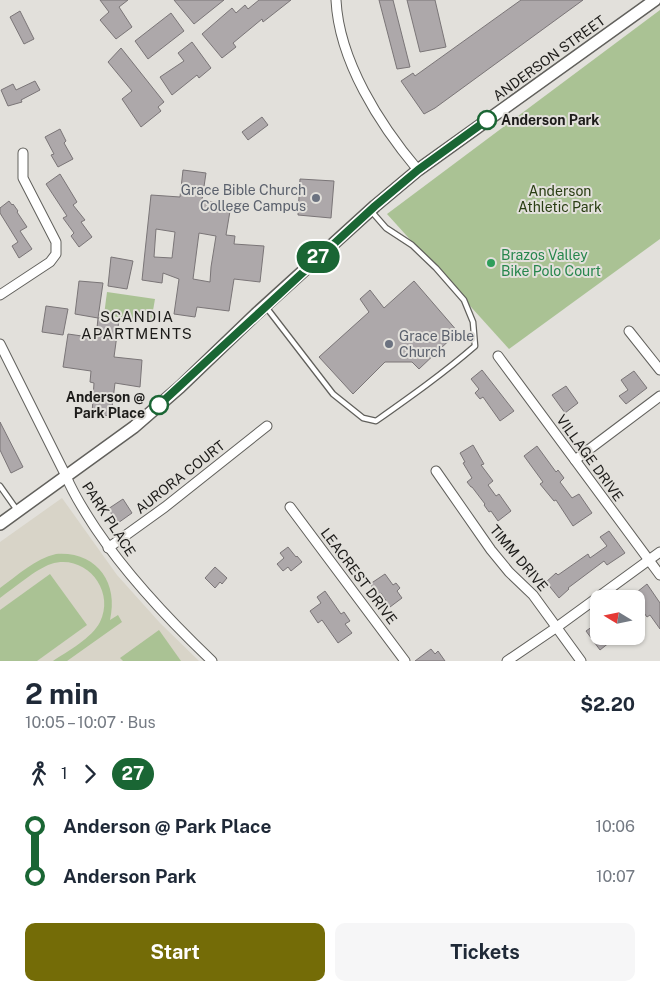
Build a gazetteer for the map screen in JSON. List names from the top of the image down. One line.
{"streets":{"street":["ANDERSON STREET","VILLAGE DRIVE","AURORA COURT","PARK PLACE","TIMM DRIVE","LEACREST DRIVE"]},"crossings":[["ANDERSON STREET","PARK PLACE"],["AURORA COURT","PARK PLACE"]],"districts":["SCANDIA APARTMENTS"],"parks":["Anderson Athletic Park"],"places":["Anderson Park","Grace Bible Church College Campus","Brazos Valley Bike Polo Court","Grace Bible Church","Anderson @ Park Place"],"lines":["bus line 27"],"north":"left","page":{"on_map":"27","heading":["2 min","10:05 – 10:07 · Bus","$2.20"],"legs":["1","27"],"list":[{"name":"Anderson @ Park Place","value":"10:06"},{"name":"Anderson Park","value":"10:07"}],"buttons":["Start","Tickets"]}}
